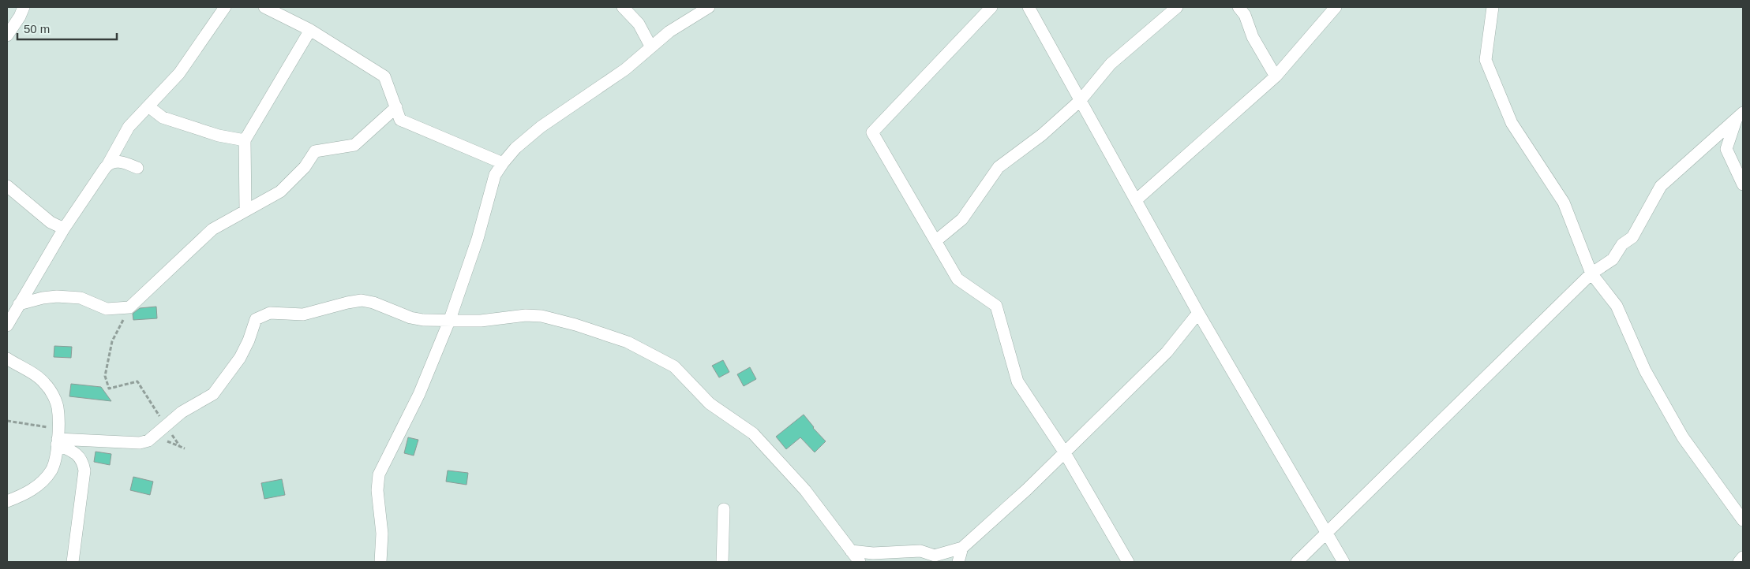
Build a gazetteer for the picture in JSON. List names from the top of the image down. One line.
{"scale_bar":"50 m"}
